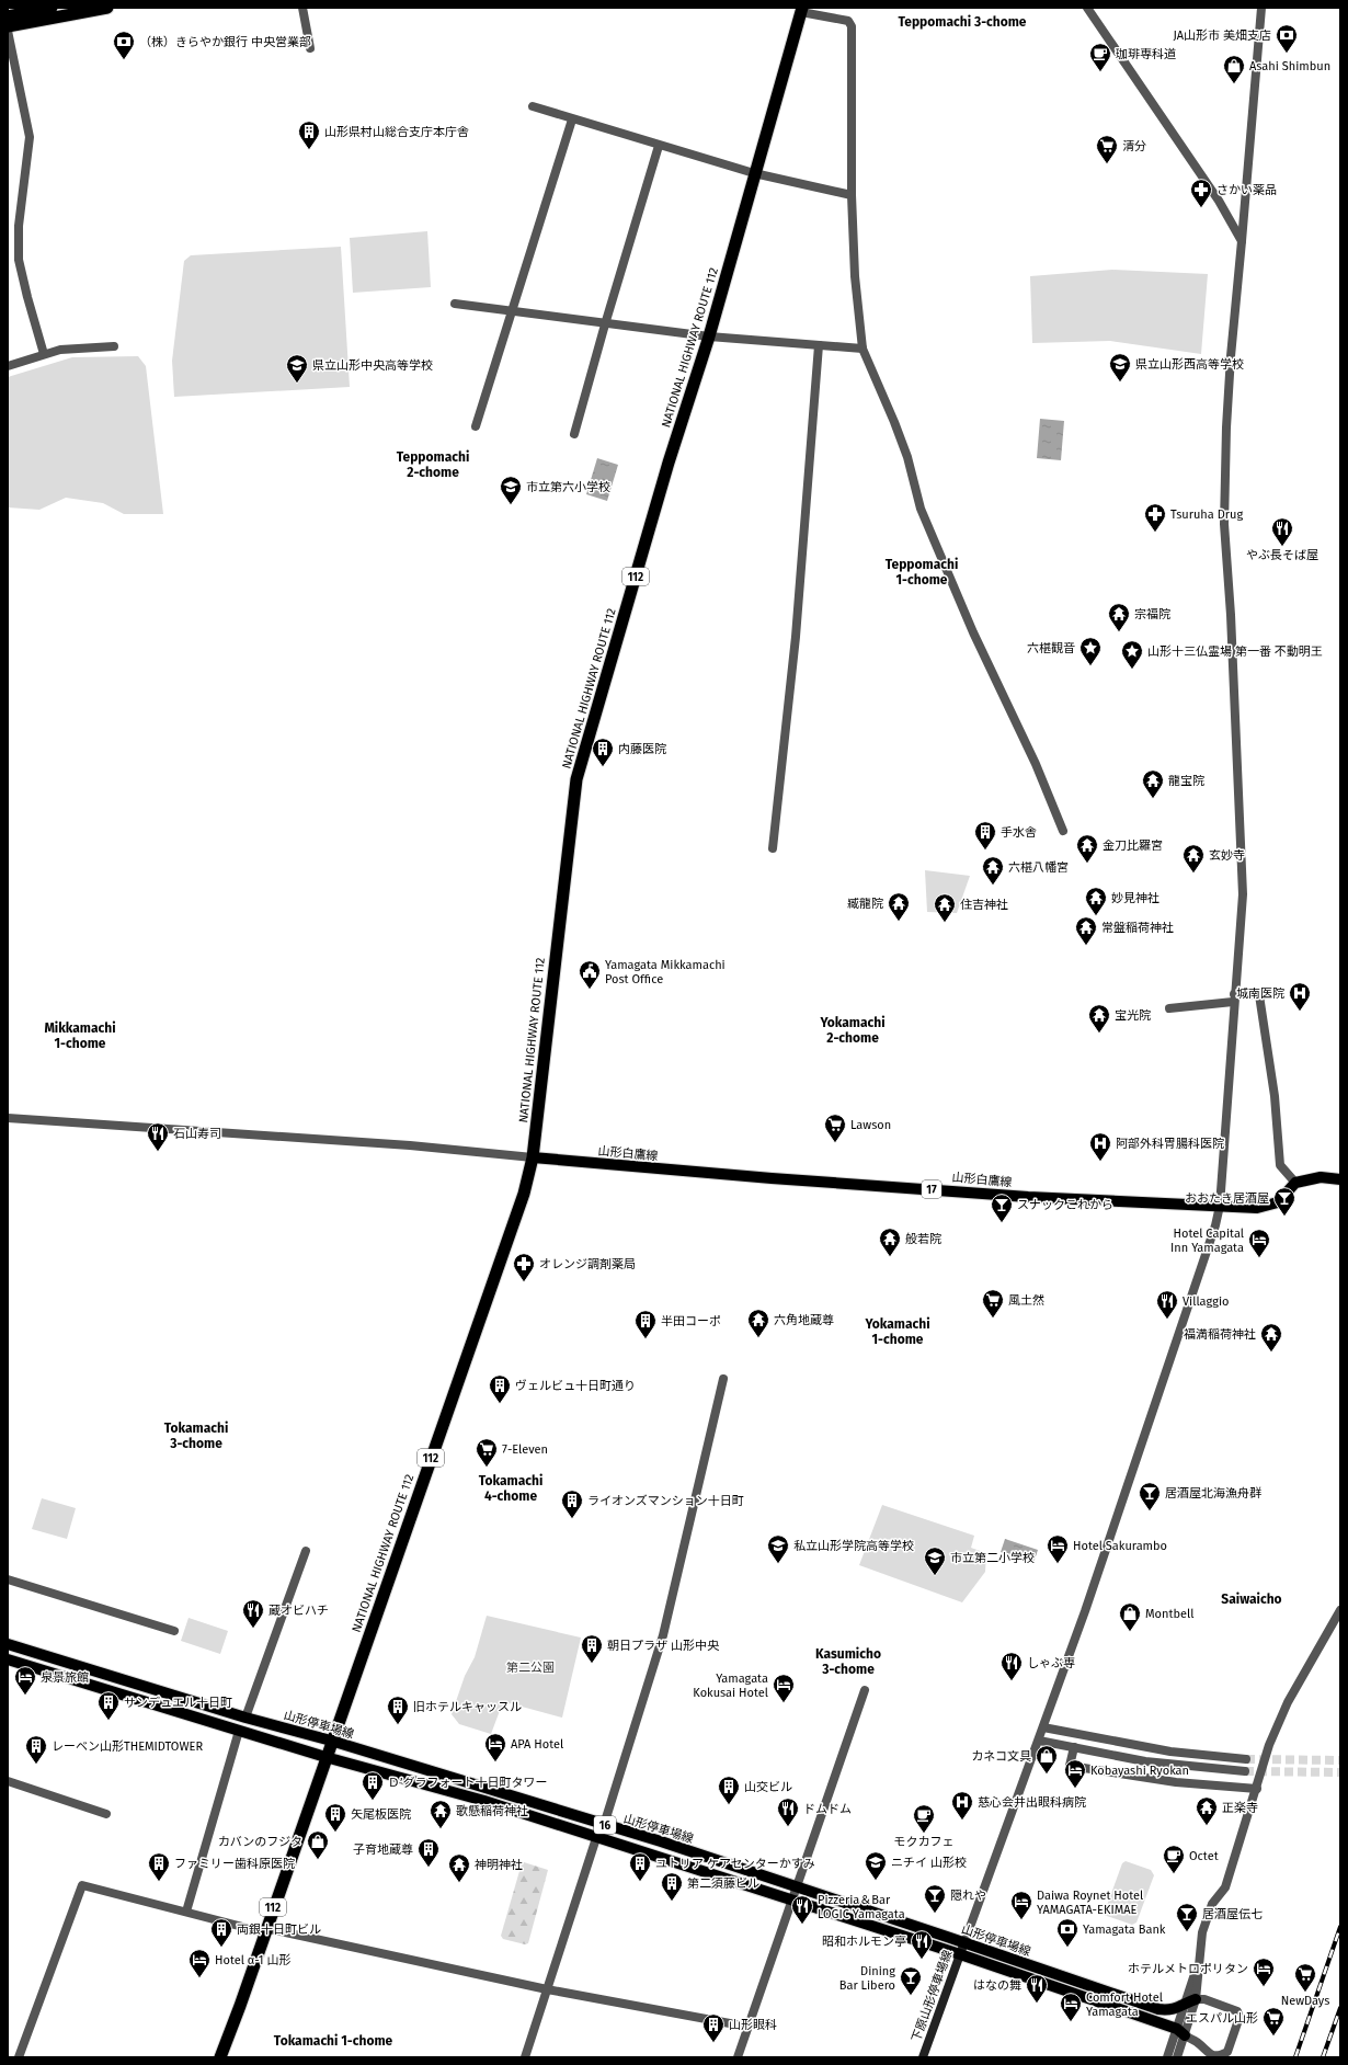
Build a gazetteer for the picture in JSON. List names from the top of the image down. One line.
{"streets":{"highway":["NATIONAL HIGHWAY ROUTE 112","112"],"main road":["山形白鷹線","17","山形停車場線","16","下原山形停車場線"]},"crossings":[["NATIONAL HIGHWAY ROUTE 112","山形白鷹線"],["NATIONAL HIGHWAY ROUTE 112","山形停車場線"],["山形停車場線","下原山形停車場線"]],"districts":["Teppomachi 3-chome","Teppomachi 2-chome","Teppomachi 1-chome","Yokamachi 2-chome","Mikkamachi 1-chome","Yokamachi 1-chome","Tokamachi 3-chome","Tokamachi 4-chome","Saiwaicho","Kasumicho 3-chome","Tokamachi 1-chome"],"parks":["第二公園"],"places":{"bank":["JA山形市 美畑支店","（株）きらやか銀行 中央営業部","Yamagata Bank"],"cafe":["珈琲専科道","モクカフェ","Octet"],"shop":["Asahi Shimbun","Montbell","カネコ文具","カバンのフジタ"],"building":["山形県村山総合支庁本庁舎","内藤医院","手水舎","半田コーポ","ヴェルビュ十日町通り","ライオンズマンション十日町","朝日プラザ 山形中央","サンデュエル十日町","旧ホテルキャッスル","レーベン山形THEMIDTOWER","Ｄ’グラフォート十日町タワー","山交ビル","矢尾板医院","子育地蔵尊","ファミリー歯科原医院","ユトリア ケアセンターかすみ","第二須藤ビル","両銀十日町ビル","山形眼科"],"supermarket":["清分","Lawson","風土然","7-Eleven","NewDays","エスパル山形"],"pharmacy":["さかい薬品","Tsuruha Drug","オレンジ調剤薬局"],"school or university":["県立山形西高等学校","県立山形中央高等学校","市立第六小学校","私立山形学院高等学校","市立第二小学校","ニチイ 山形校"],"restaurant":["やぶ長そば屋","石山寿司","Villaggio","蔵オビハチ","しゃぶ専","ドムドム","Pizzeria＆Bar LOGIC Yamagata","昭和ホルモン亭","はなの舞"],"temple":["宗福院","龍宝院","金刀比羅宮","玄妙寺","六椹八幡宮","妙見神社","臧龍院","住吉神社","常盤稲荷神社","宝光院","般若院","六角地蔵尊","福満稲荷神社","正楽寺","歌懸稲荷神社","神明神社"],"place":["六椹観音","山形十三仏霊場 第一番 不動明王"],"public building":["Yamagata Mikkamachi Post Office"],"hospital":["城南医院","阿部外科胃腸科医院","慈心会井出眼科病院"],"bar":["おおたき居酒屋","スナックこれから","居酒屋北海漁舟群","隠れや","居酒屋伝七","Dining Bar Libero"],"hotel":["Hotel Capital Inn Yamagata","Hotel Sakurambo","泉景旅館","Yamagata Kokusai Hotel","APA Hotel","Kobayashi Ryokan","Daiwa Roynet Hotel YAMAGATA-EKIMAE","Hotel α-1 山形","ホテルメトロポリタン","Comfort Hotel Yamagata"]}}
